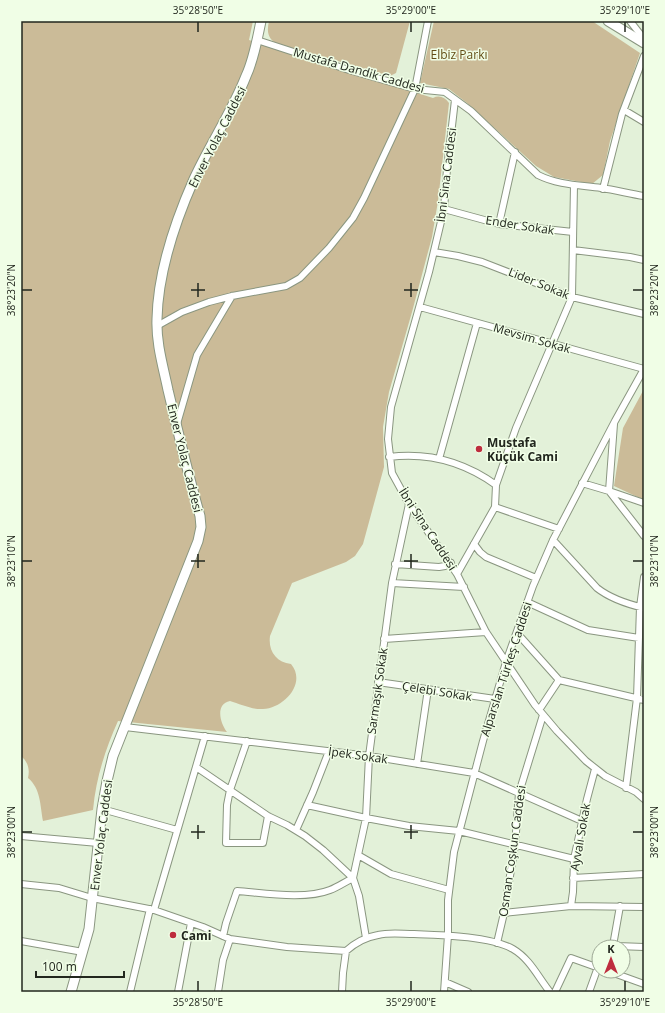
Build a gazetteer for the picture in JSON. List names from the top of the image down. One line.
{"streets":{"street":["Mustafa Dandik Caddesi","Enver Yolaç Caddesi","İbni Sina Caddesi","Ender Sokak","Lider Sokak","Mevsim Sokak","Alparslan Türkeş Caddesi","Sarmaşık Sokak","Çelebi Sokak","İpek Sokak","Ayvalı Sokak","Osman Coşkun Caddesi"]},"crossings":[["Mustafa Dandik Caddesi","Enver Yolaç Caddesi"],["Mustafa Dandik Caddesi","İbni Sina Caddesi"],["Enver Yolaç Caddesi","İpek Sokak"],["İbni Sina Caddesi","Ender Sokak"],["İbni Sina Caddesi","Lider Sokak"],["İbni Sina Caddesi","Mevsim Sokak"],["İbni Sina Caddesi","Alparslan Türkeş Caddesi"],["İbni Sina Caddesi","Sarmaşık Sokak"],["İbni Sina Caddesi","Ayvalı Sokak"],["İbni Sina Caddesi","Osman Coşkun Caddesi"],["Mevsim Sokak","Alparslan Türkeş Caddesi"],["Alparslan Türkeş Caddesi","Çelebi Sokak"],["Alparslan Türkeş Caddesi","İpek Sokak"],["Sarmaşık Sokak","Çelebi Sokak"],["Sarmaşık Sokak","İpek Sokak"],["İpek Sokak","Ayvalı Sokak"],["İpek Sokak","Osman Coşkun Caddesi"]],"parks":["Elbiz Parkı"],"places":["Mustafa Küçük Cami","Cami"],"scale_bar":"100 m","north":"top","coordinates":["35°28'50\"E","35°29'00\"E","35°29'10\"E","38°23'20\"N","38°23'10\"N","38°23'00\"N"]}
